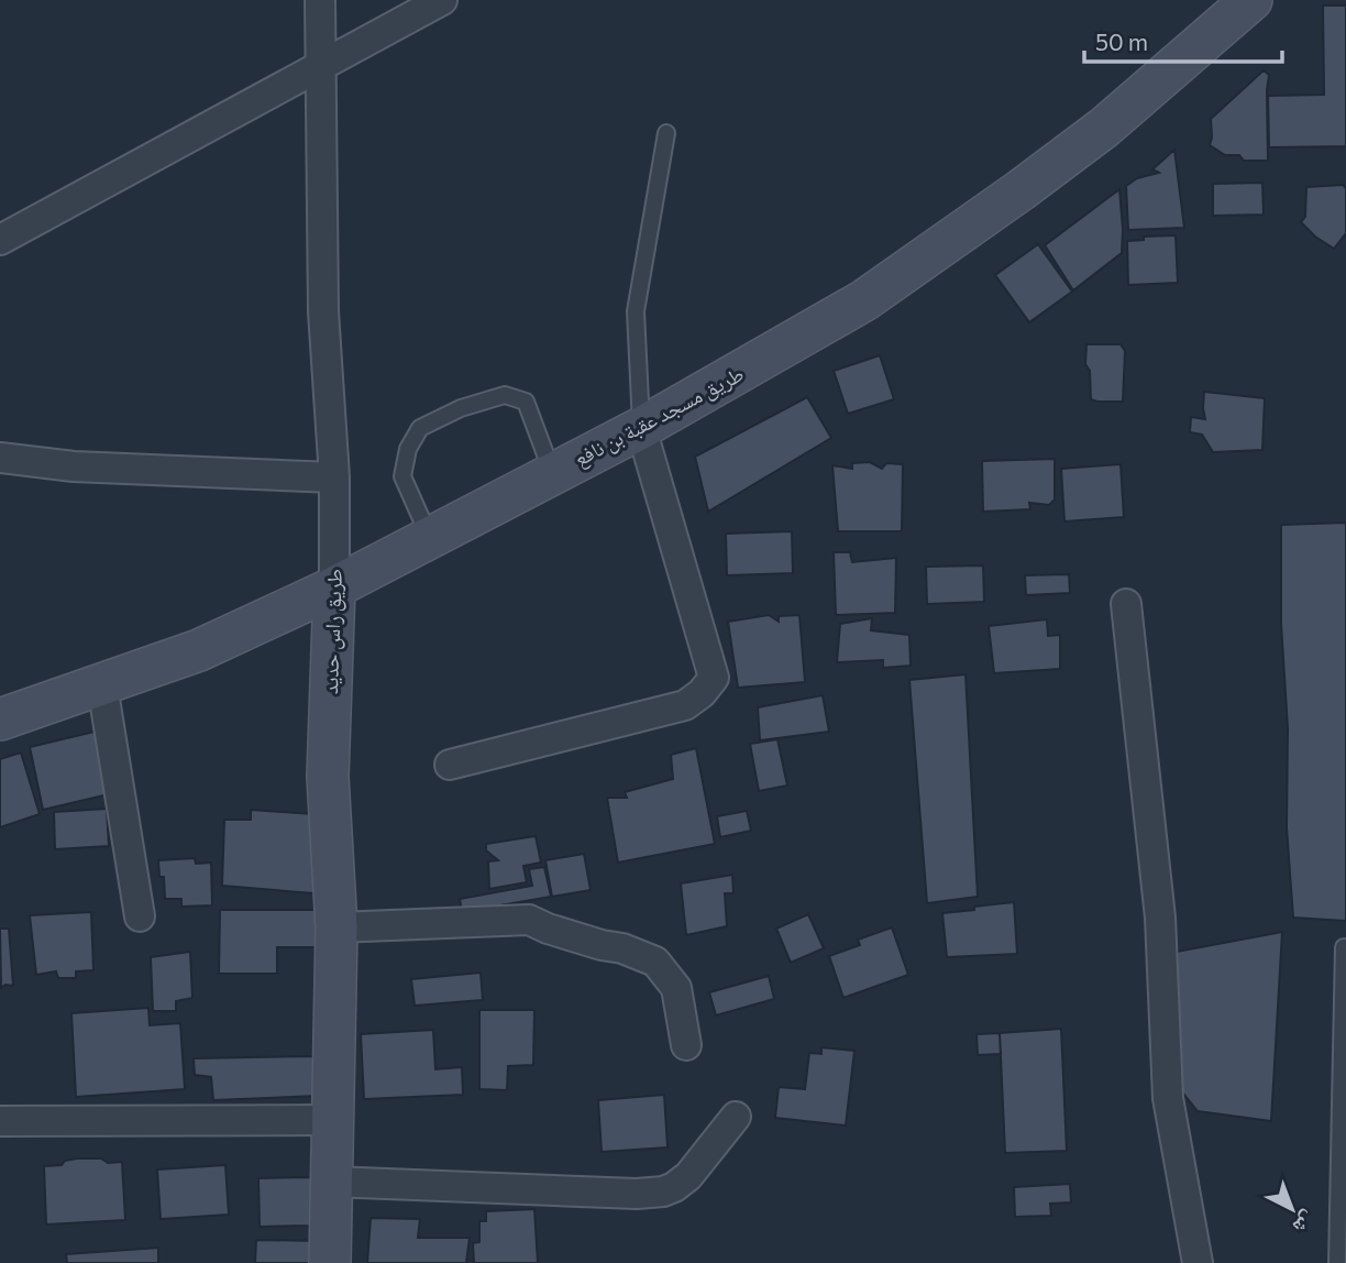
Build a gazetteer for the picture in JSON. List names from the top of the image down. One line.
{"streets":{"street":["طريق مسجد عقبة بن نافع","طريق راس حديد"]},"crossings":[["طريق مسجد عقبة بن نافع","طريق راس حديد"]],"scale_bar":"50 m","north":"bottom right"}
